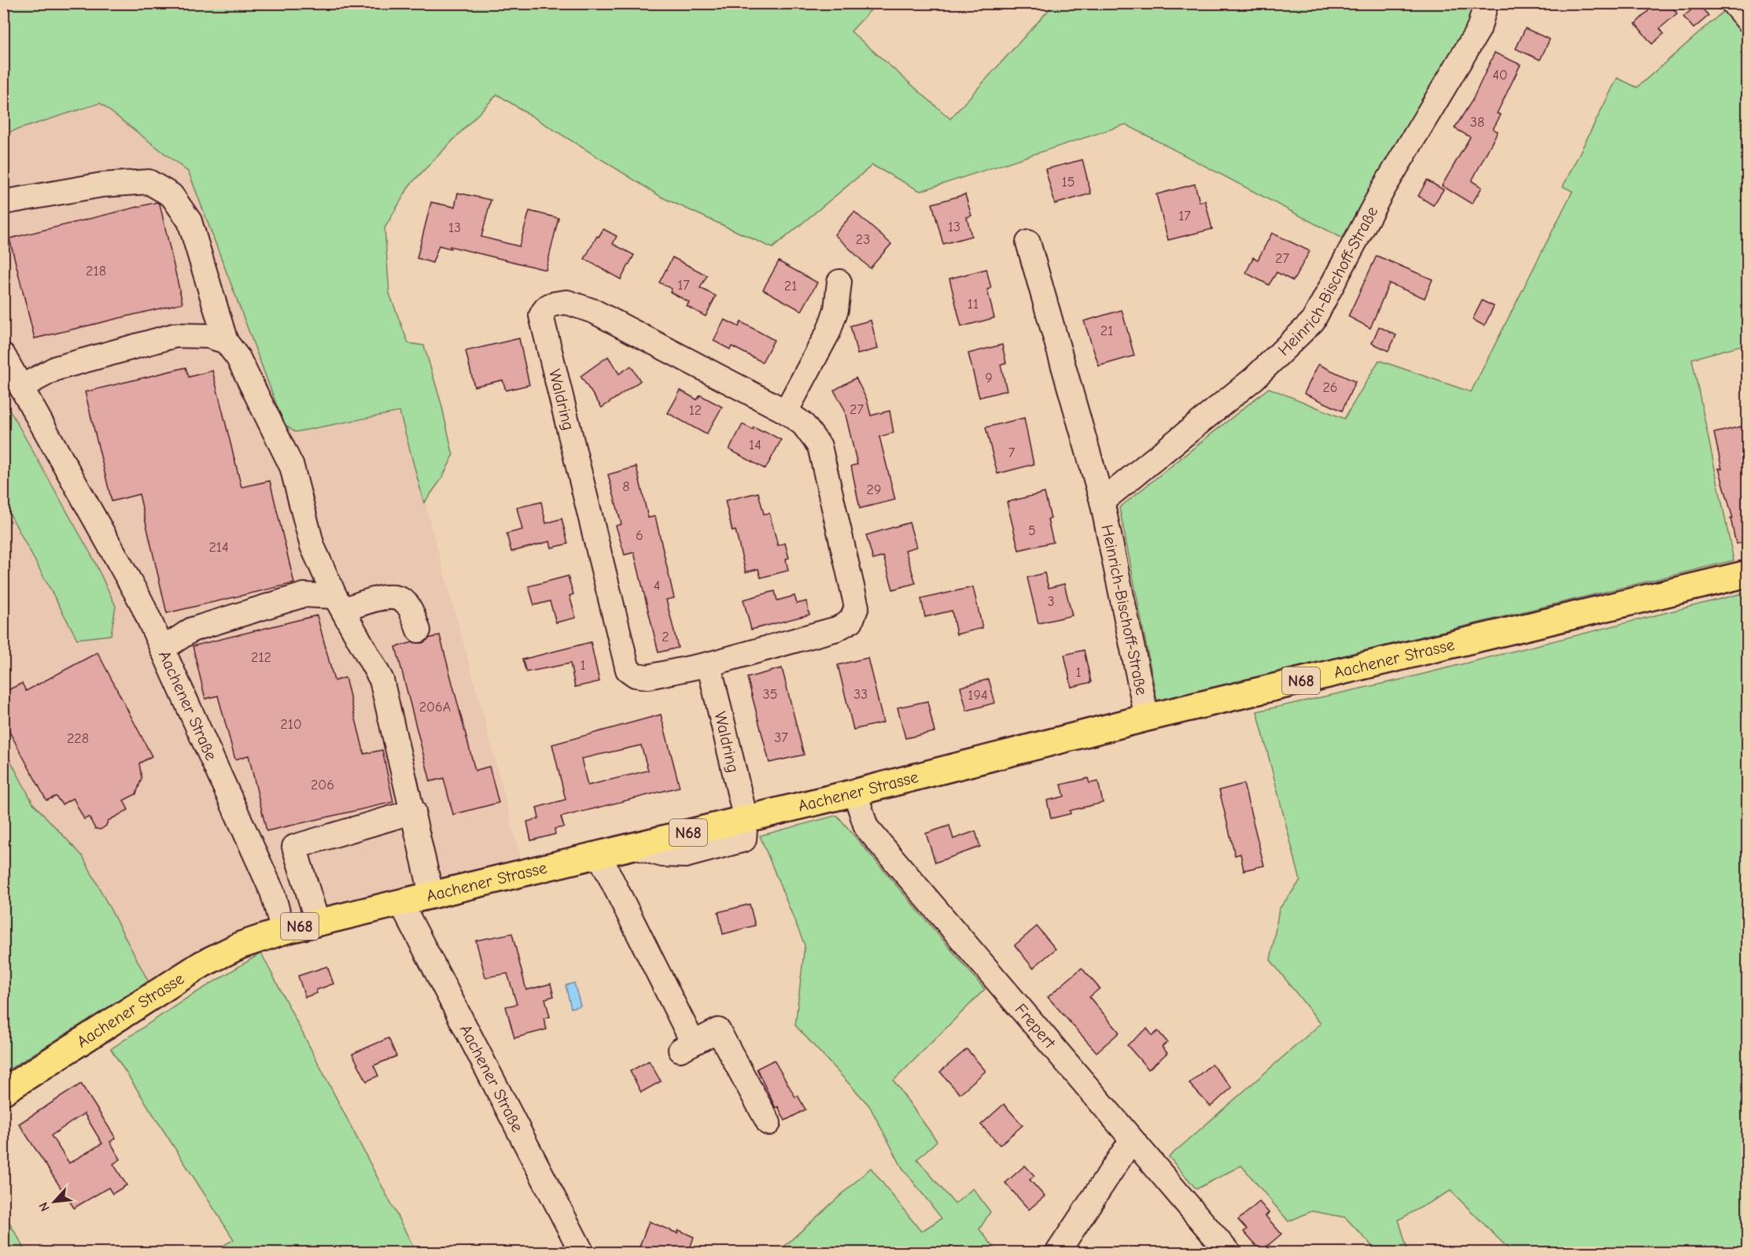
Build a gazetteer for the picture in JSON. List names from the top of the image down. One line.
{"streets":{"main road":["Aachener Strasse","N68"],"street":["Heinrich-Bischoff-Straße","Waldring","Aachener Straße","Frepert"]},"crossings":[["Heinrich-Bischoff-Straße","Aachener Strasse"],["Waldring","Aachener Strasse"],["Aachener Strasse","Aachener Straße"],["Aachener Strasse","Frepert"]],"house_numbers":["40","38","15","17","13","13","23","27","218","17","21","11","21","9","26","27","12","14","7","8","29","5","6","214","4","3","2","212","1","1","35","33","194","206A","210","37","228","206"],"north":"bottom left"}
